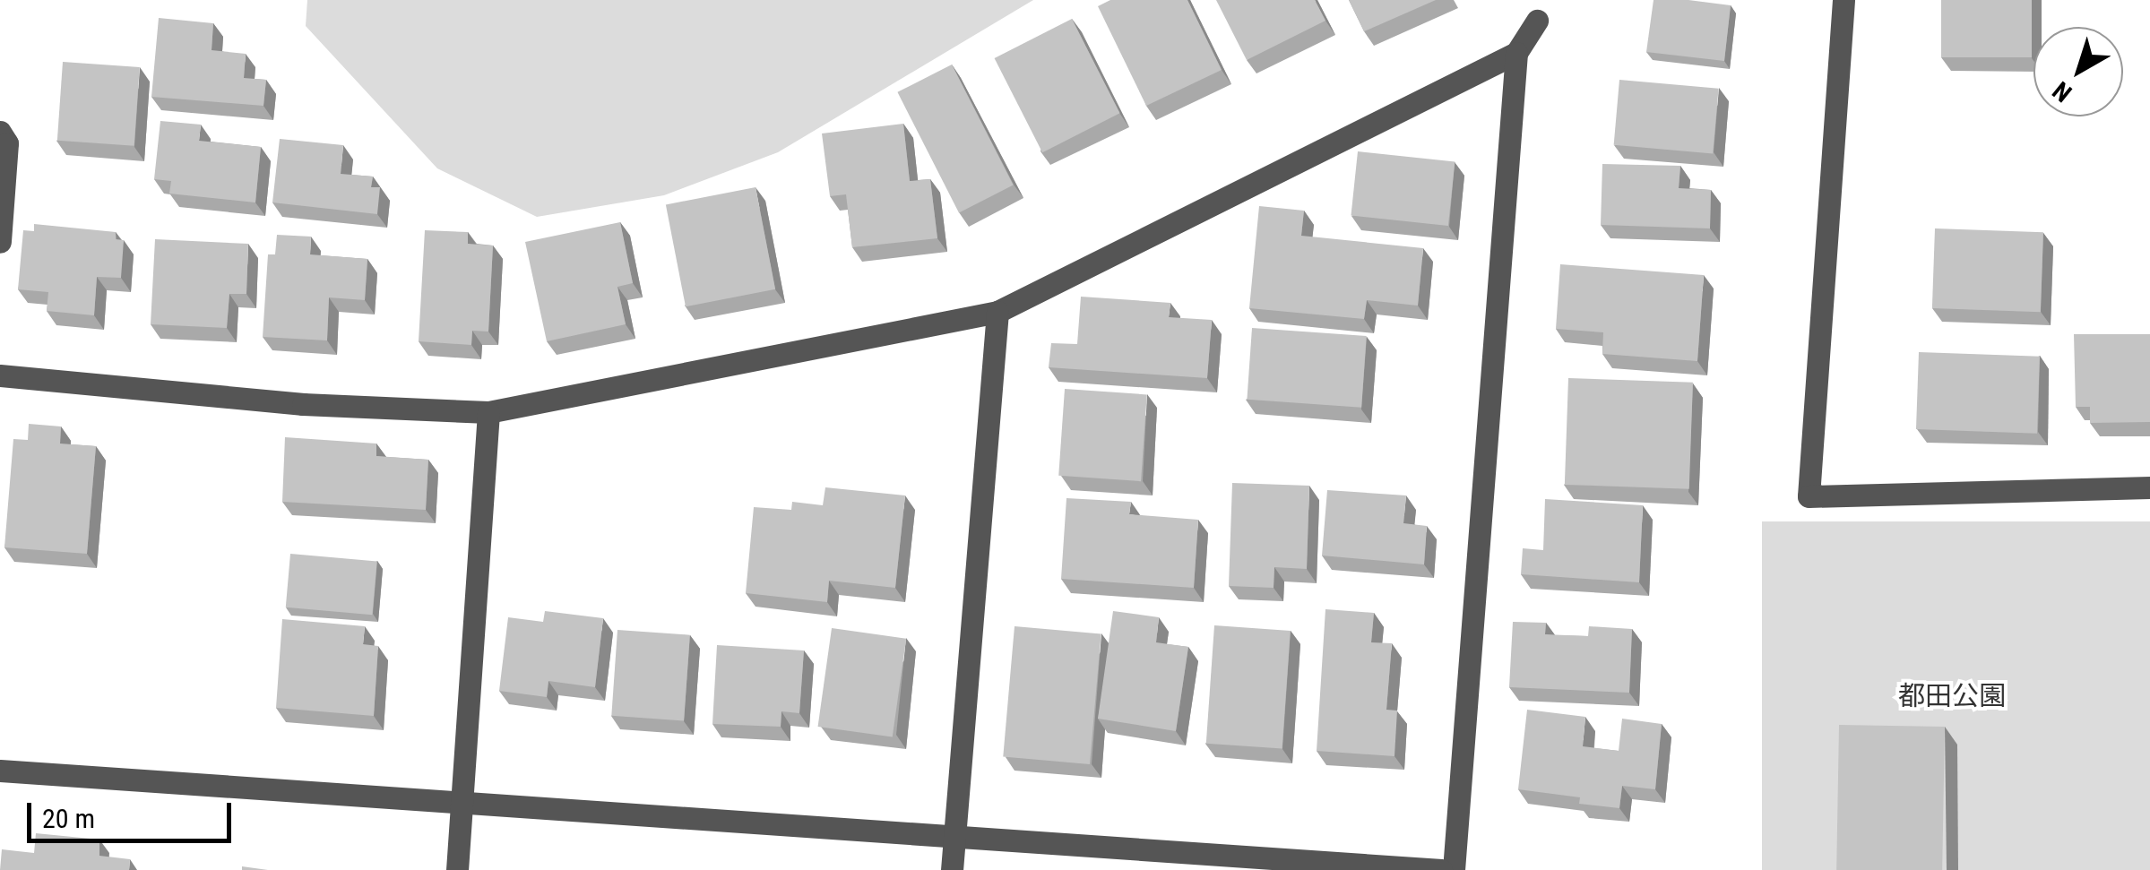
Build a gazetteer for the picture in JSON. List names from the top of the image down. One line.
{"parks":["都田公園"],"scale_bar":"20 m","north":"bottom left"}
